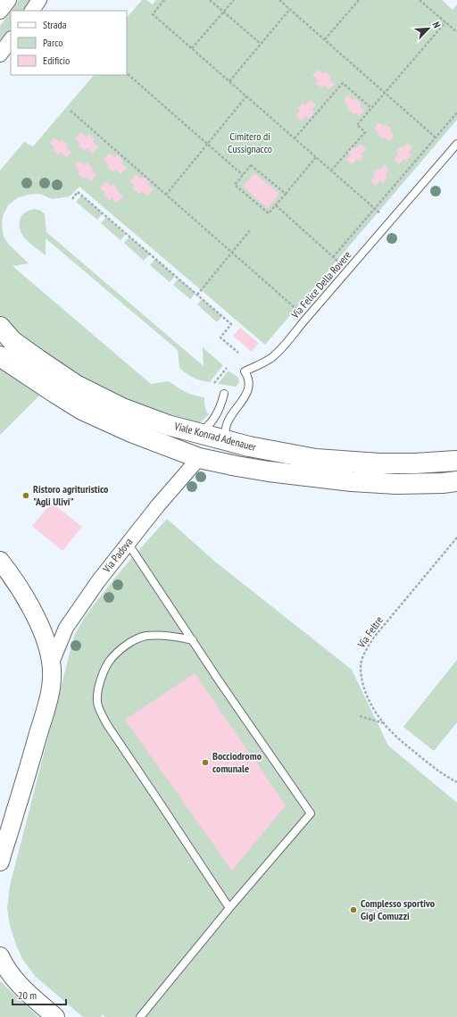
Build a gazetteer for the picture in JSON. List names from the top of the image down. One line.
{"streets":{"main road":["Viale Konrad Adenauer"],"street":["Via Padova"],"lane":["Via Felice Della Rovere"],"path":["Via Feltre"]},"crossings":[["Via Felice Della Rovere","Viale Konrad Adenauer"],["Viale Konrad Adenauer","Via Padova"]],"parks":["Cimitero di Cussignacco"],"places":["Ristoro agrituristico \"Agli Ulivi\"","Bocciodromo comunale","Complesso sportivo Gigi Comuzzi"],"legend":["Strada","Parco","Edificio"],"scale_bar":"20 m","north":"top right"}
